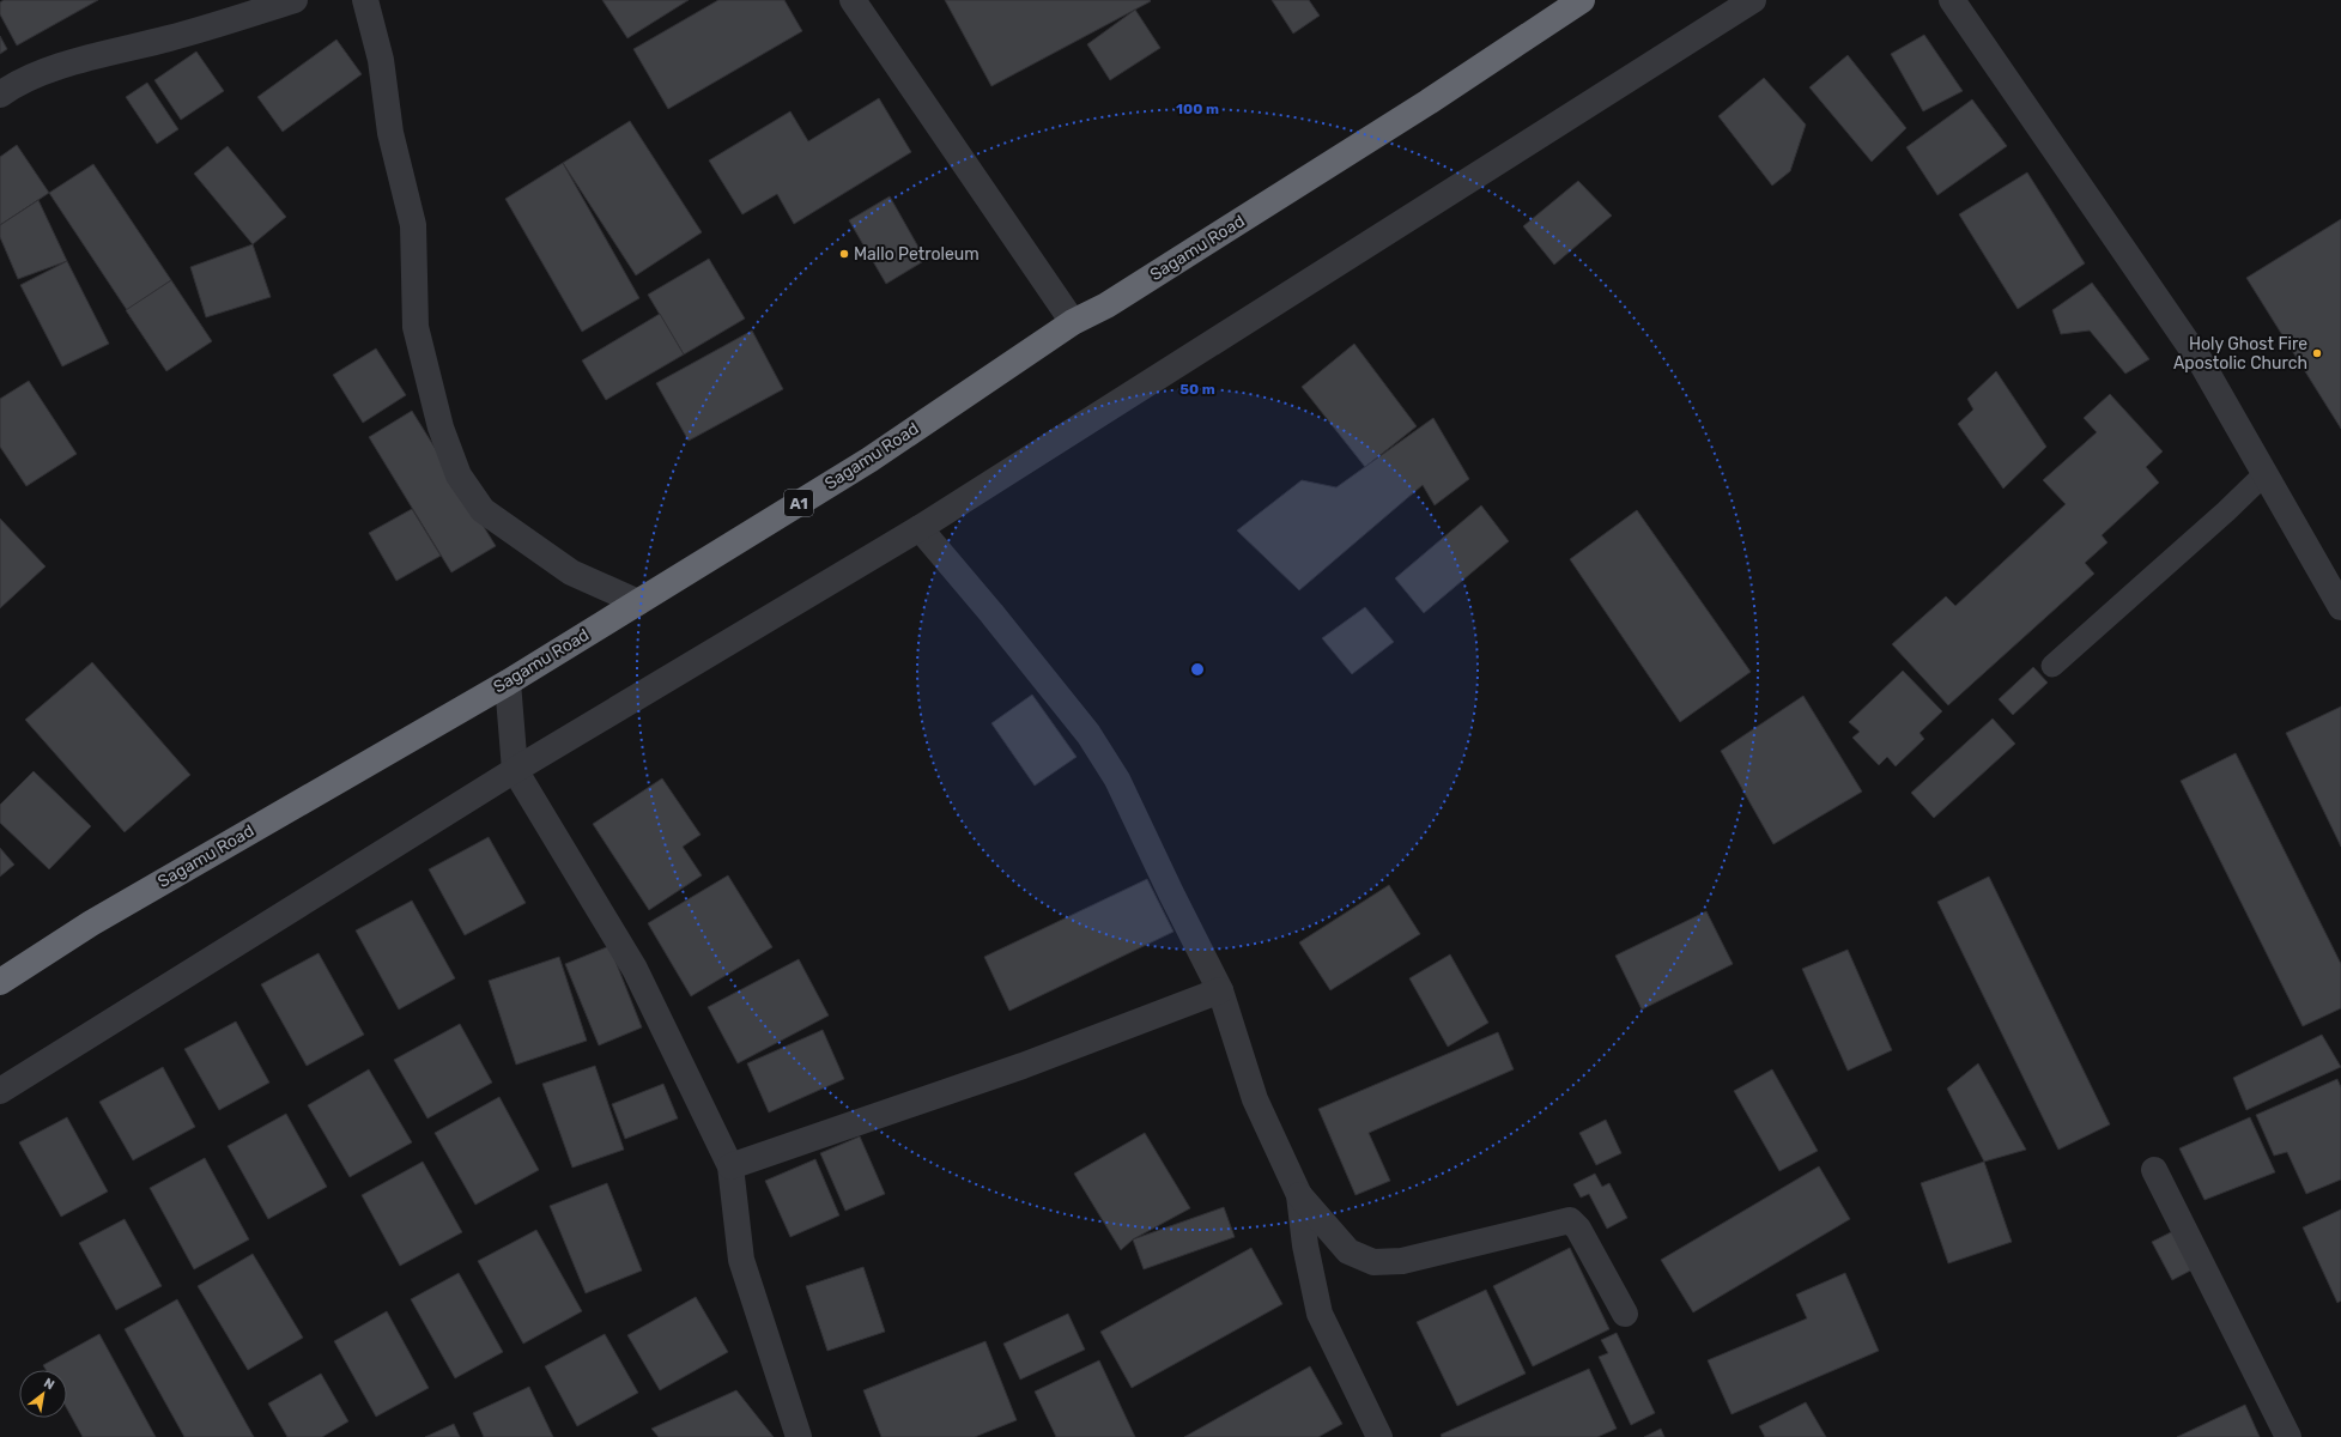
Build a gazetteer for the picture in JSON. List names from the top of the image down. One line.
{"streets":{"highway":["Sagamu Road","A1"]},"places":["Mallo Petroleum","Holy Ghost Fire Apostolic Church"],"north":"top right","rings":["100 m","50 m"]}
